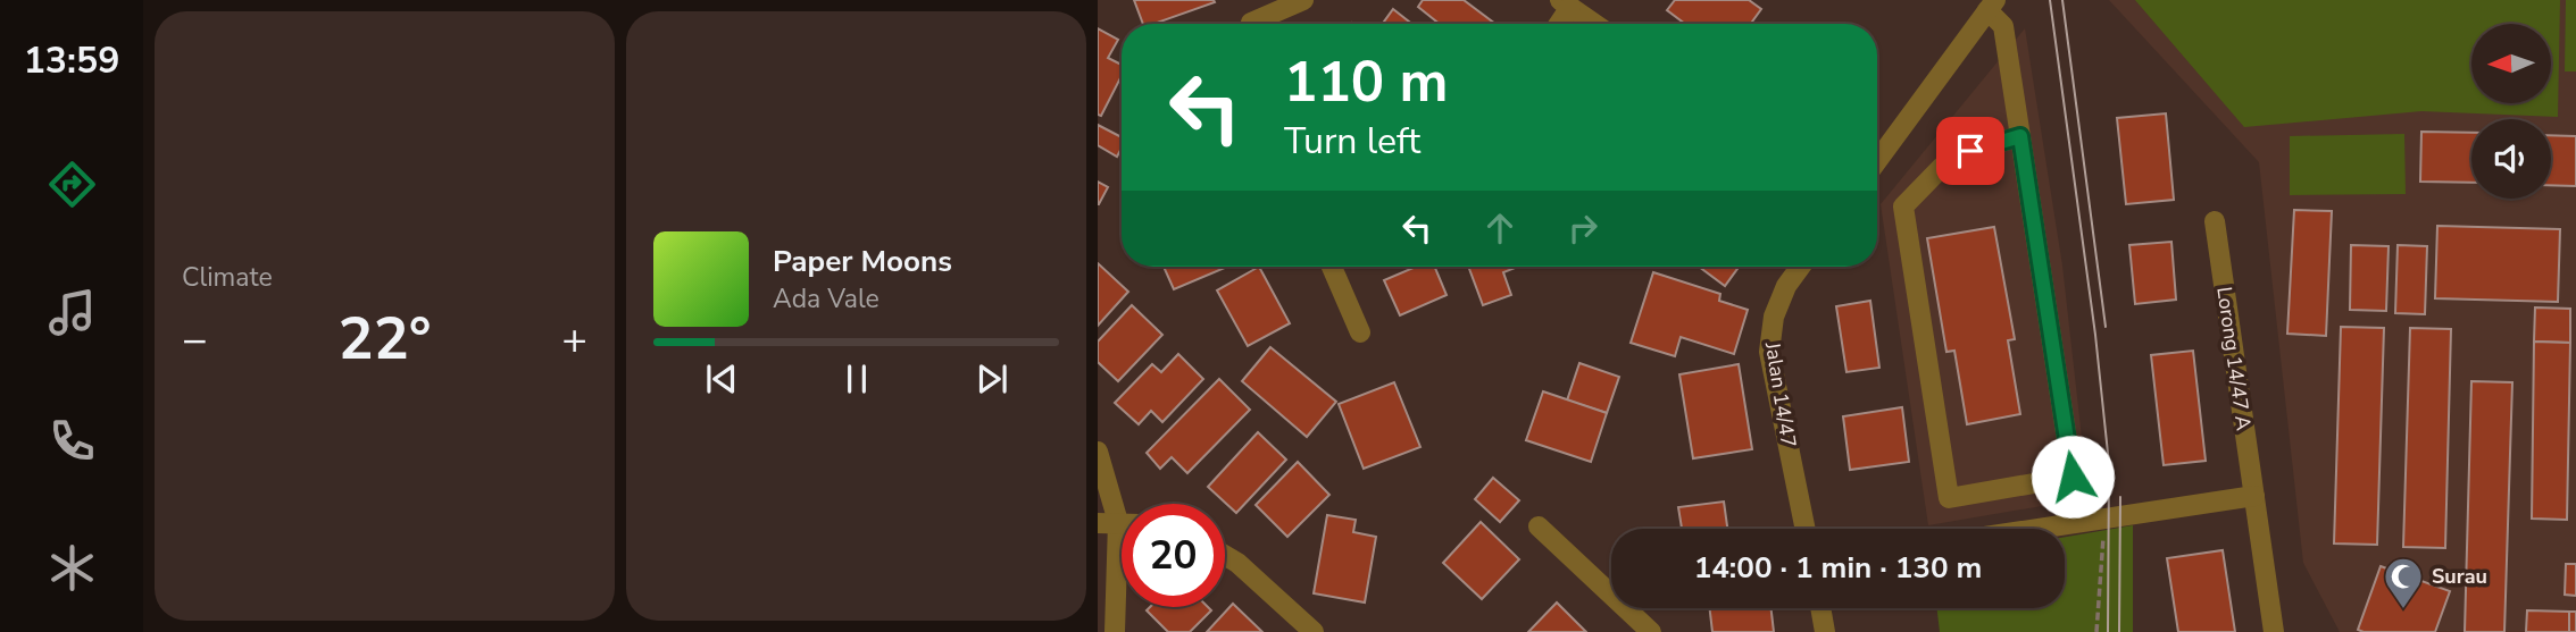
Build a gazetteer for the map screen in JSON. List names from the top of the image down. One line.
{"streets":{"street":["Lorong 14/47 A","Jalan 14/47"]},"places":{"mosque":["Surau"]},"north":"left","page":{"tabs":"13:59","tile":"Climate","turn":["110 m","Turn left"],"song":["Paper Moons","Ada Vale"],"heat":["−","22°","+"],"limit":"20","trip":"14:00 · 1 min · 130 m"}}
